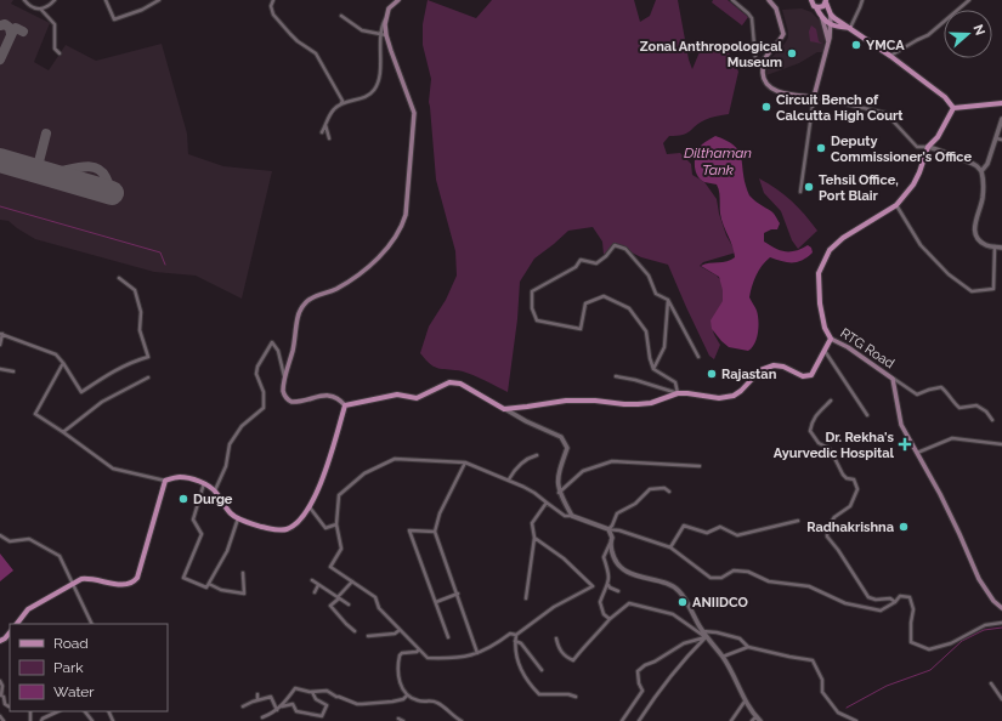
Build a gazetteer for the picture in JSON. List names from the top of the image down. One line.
{"streets":{"main road":["RTG Road"]},"water":["Dilthaman Tank"],"places":{"other":["YMCA","Zonal Anthropological Museum","Circuit Bench of Calcutta High Court","Deputy Commissioner's Office","Tehsil Office, Port Blair","Rajastan","Durge","Radhakrishna","ANIIDCO"],"health":["Dr. Rekha's Ayurvedic Hospital"]},"legend":["Road","Park","Water"],"north":"right"}
